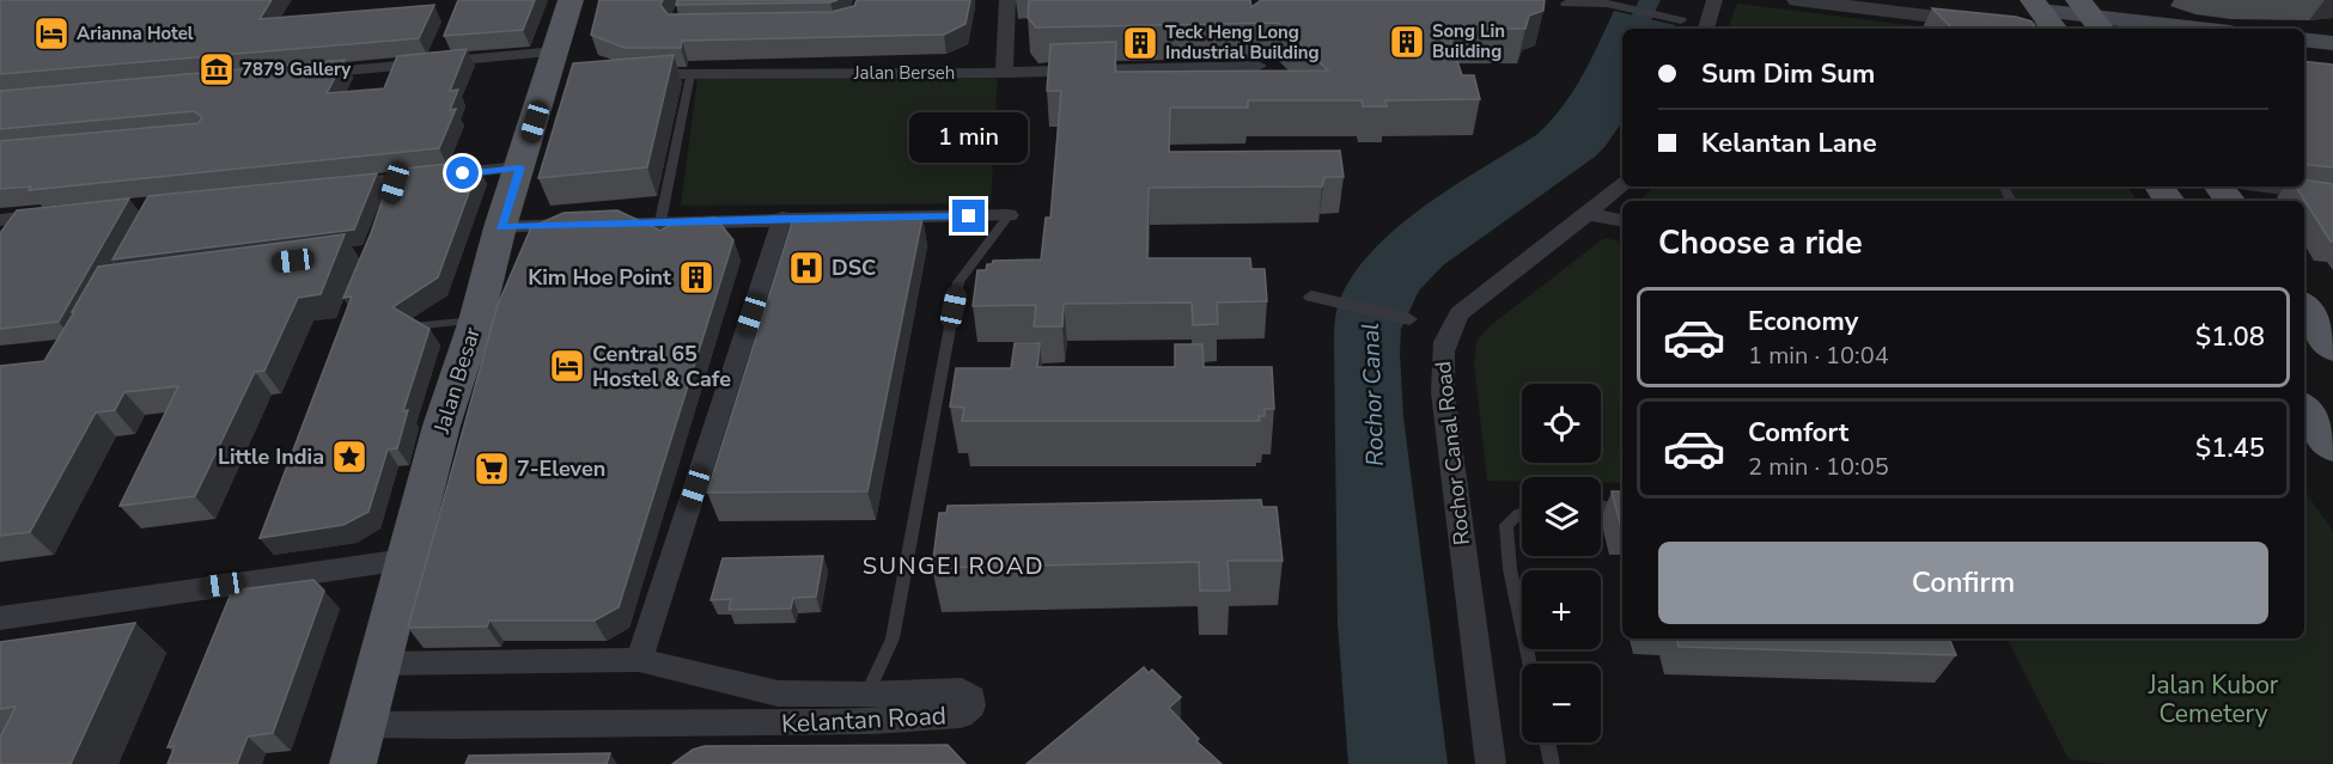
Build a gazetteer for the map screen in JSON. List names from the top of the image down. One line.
{"streets":{"main road":["Jalan Besar"],"street":["Jalan Berseh","Rochor Canal Road","Kelantan Road"]},"crossings":[["Jalan Besar","Kelantan Road"]],"districts":["SUNGEI ROAD"],"water":["Rochor Canal"],"parks":["Jalan Kubor Cemetery"],"places":{"hotel":["Arianna Hotel","Central 65 Hostel & Cafe"],"building":["Song Lin Building","Teck Heng Long Industrial Building","Kim Hoe Point"],"museum":["7879 Gallery"],"hospital":["DSC"],"place":["Little India"],"supermarket":["7-Eleven"]},"page":{"banner":["Sum Dim Sum","Kelantan Lane"],"bubble":"1 min","heading":"Choose a ride","list":[{"name":"Economy","note":"1 min · 10:04","value":"$1.08"},{"name":"Comfort","note":"2 min · 10:05","value":"$1.45"}],"map_buttons":["+","−"],"buttons":"Confirm"}}
